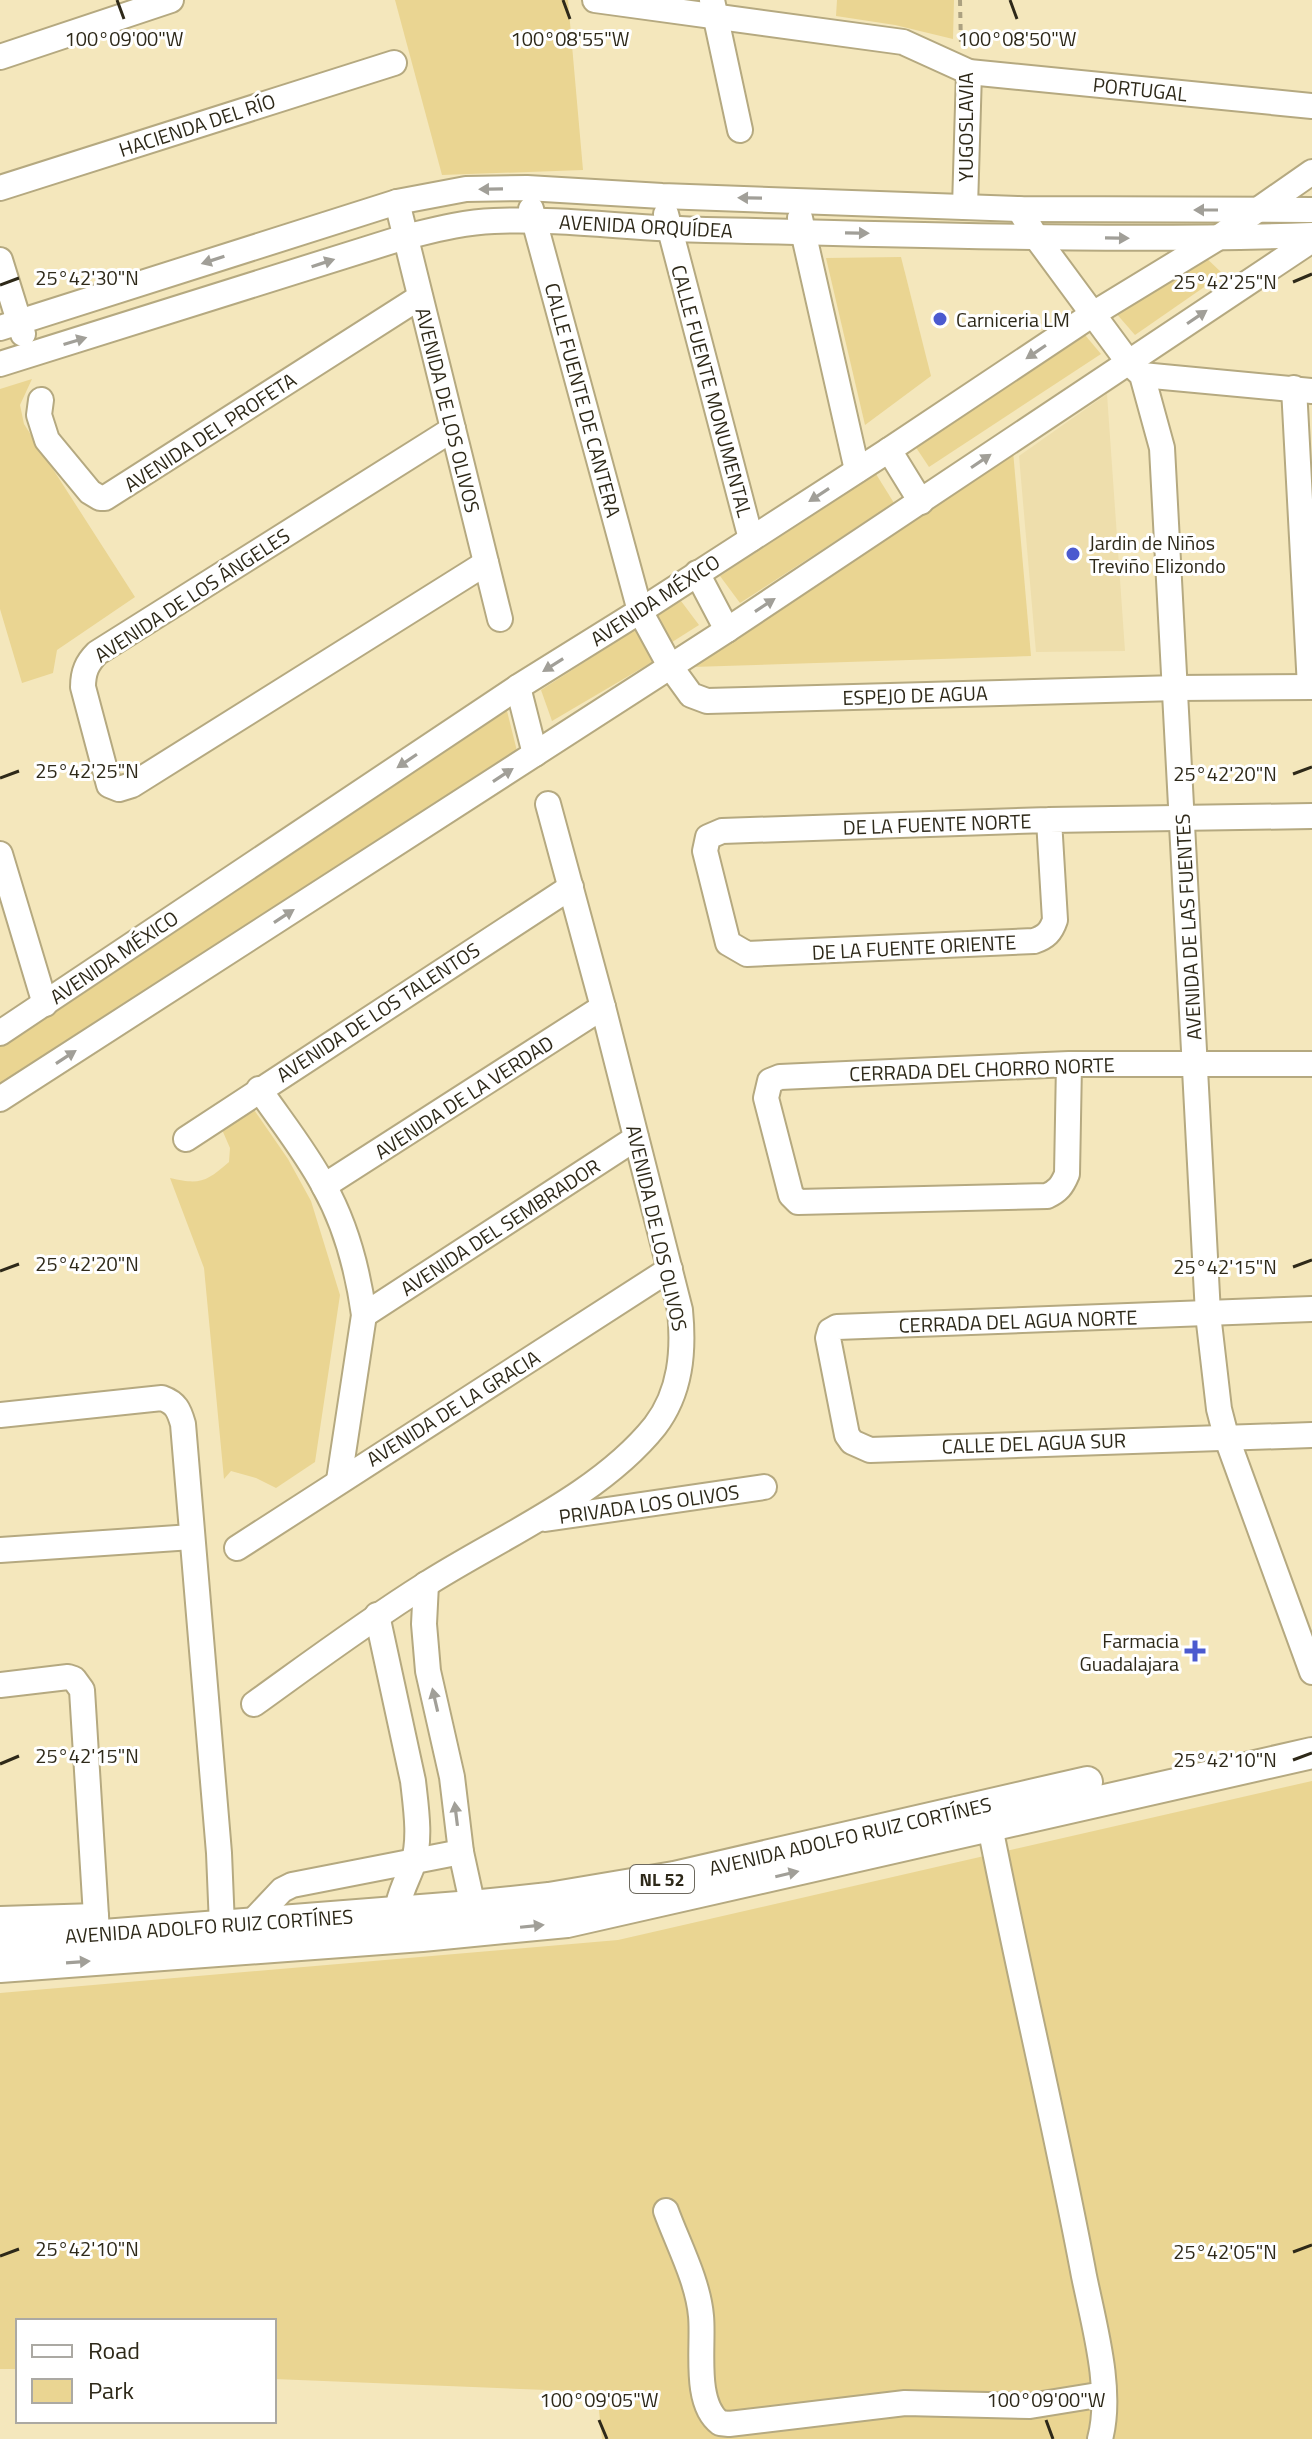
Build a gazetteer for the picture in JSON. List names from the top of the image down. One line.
{"streets":{"main road":["AVENIDA ADOLFO RUIZ CORTÍNES","NL 52"],"street":["PORTUGAL","HACIENDA DEL RÍO","YUGOSLAVIA","AVENIDA ORQUÍDEA","CALLE FUENTE MONUMENTAL","CALLE FUENTE DE CANTERA","AVENIDA DE LOS OLIVOS","AVENIDA DEL PROFETA","AVENIDA DE LOS ÁNGELES","AVENIDA MÉXICO","ESPEJO DE AGUA","DE LA FUENTE NORTE","AVENIDA DE LAS FUENTES","DE LA FUENTE ORIENTE","AVENIDA DE LOS TALENTOS","CERRADA DEL CHORRO NORTE","AVENIDA DE LA VERDAD","AVENIDA DEL SEMBRADOR","CERRADA DEL AGUA NORTE","AVENIDA DE LA GRACIA","CALLE DEL AGUA SUR","PRIVADA LOS OLIVOS"]},"crossings":[["PORTUGAL","YUGOSLAVIA"],["YUGOSLAVIA","AVENIDA ORQUÍDEA"],["AVENIDA ORQUÍDEA","CALLE FUENTE MONUMENTAL"],["AVENIDA ORQUÍDEA","CALLE FUENTE DE CANTERA"],["AVENIDA ORQUÍDEA","AVENIDA DE LOS OLIVOS"],["AVENIDA ORQUÍDEA","AVENIDA MÉXICO"],["AVENIDA ORQUÍDEA","AVENIDA DE LAS FUENTES"],["CALLE FUENTE MONUMENTAL","AVENIDA MÉXICO"],["CALLE FUENTE DE CANTERA","AVENIDA MÉXICO"],["CALLE FUENTE DE CANTERA","ESPEJO DE AGUA"],["AVENIDA DE LOS OLIVOS","AVENIDA DEL PROFETA"],["AVENIDA DE LOS OLIVOS","AVENIDA DE LOS ÁNGELES"],["AVENIDA DE LOS OLIVOS","AVENIDA DE LOS TALENTOS"],["AVENIDA DE LOS OLIVOS","AVENIDA DE LA VERDAD"],["AVENIDA DE LOS OLIVOS","AVENIDA DEL SEMBRADOR"],["AVENIDA DE LOS OLIVOS","AVENIDA DE LA GRACIA"],["AVENIDA DE LOS OLIVOS","PRIVADA LOS OLIVOS"],["AVENIDA MÉXICO","AVENIDA DE LAS FUENTES"],["ESPEJO DE AGUA","AVENIDA DE LAS FUENTES"],["DE LA FUENTE NORTE","AVENIDA DE LAS FUENTES"],["DE LA FUENTE NORTE","DE LA FUENTE ORIENTE"],["AVENIDA DE LAS FUENTES","CERRADA DEL CHORRO NORTE"],["AVENIDA DE LAS FUENTES","CERRADA DEL AGUA NORTE"],["AVENIDA DE LAS FUENTES","CALLE DEL AGUA SUR"],["CERRADA DEL AGUA NORTE","CALLE DEL AGUA SUR"]],"places":{"other":["Carniceria LM","Jardin de Niños Treviño Elizondo"],"health":["Farmacia Guadalajara"]},"legend":["Road","Park"],"coordinates":["100°09'00\"W","100°08'55\"W","100°08'50\"W","25°42'30\"N","25°42'25\"N","25°42'20\"N","25°42'15\"N","25°42'10\"N","25°42'05\"N","100°09'05\"W"]}
